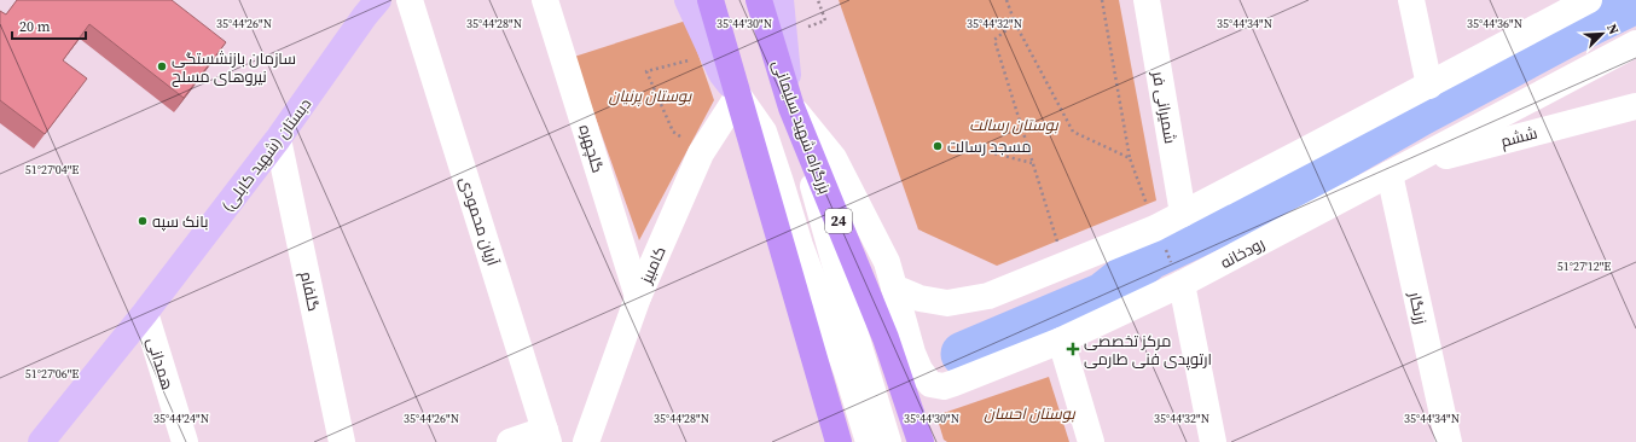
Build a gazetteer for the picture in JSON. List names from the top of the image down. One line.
{"streets":{"highway":["بزرگراه شهید سلیمانی","24"],"main road":["دبستان (شهید کابلی)"],"street":["شمیرانی فر","ششم","گلچهره","آریان محمودی","رودخانه","کامبیز","گلفام","زرنگار","همدانی"]},"crossings":[["بزرگراه شهید سلیمانی","رودخانه"],["ششم","رودخانه"],["ششم","زرنگار"],["گلچهره","کامبیز"],["دبستان (شهید کابلی)","گلفام"],["دبستان (شهید کابلی)","همدانی"],["رودخانه","زرنگار"]],"parks":["بوستان پرنیان","بوستان رسالت","بوستان احسان"],"places":{"other":["سازمان بازنشستگی نیروهای مسلح","مسجد رسالت","بانک سپه"],"health":["مرکز تخصصی ارتوپدی فنی طارمی"]},"scale_bar":"20 m","north":"top right","coordinates":["35°44'26\"N","35°44'28\"N","35°44'30\"N","35°44'32\"N","35°44'34\"N","35°44'36\"N","51°27'04\"E","51°27'12\"E","51°27'06\"E","35°44'24\"N"]}
